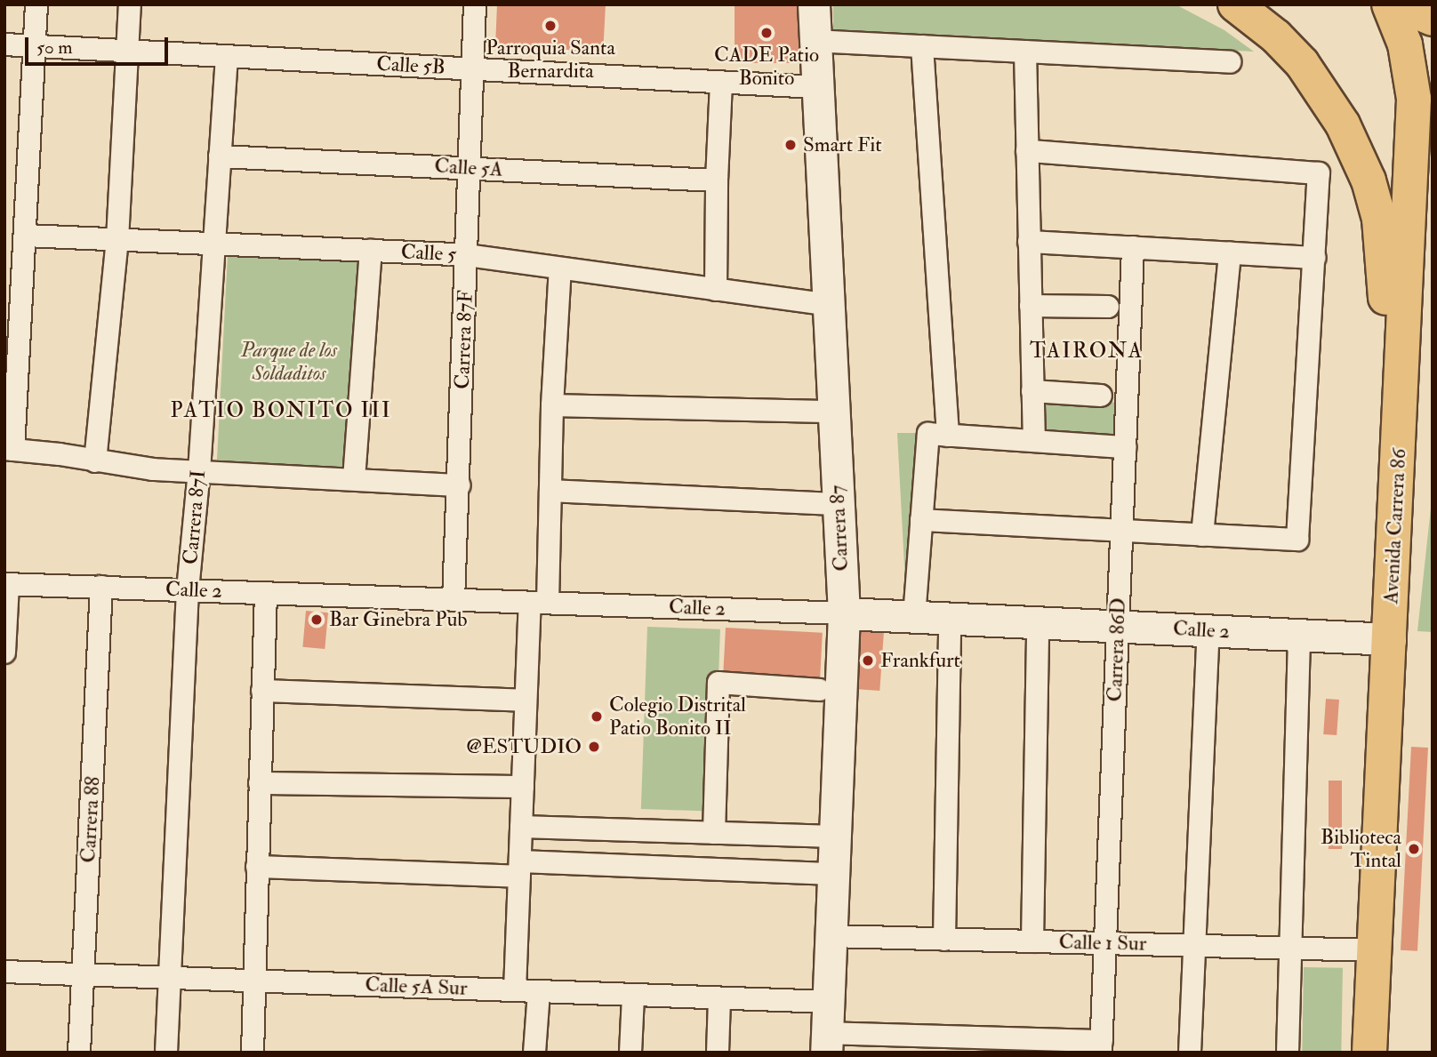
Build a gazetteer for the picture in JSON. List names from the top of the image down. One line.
{"streets":{"main road":["Avenida Carrera 86"],"street":["Calle 5B","Calle 5A","Calle 5","Carrera 87F","Carrera 87I","Carrera 87","Calle 2","Carrera 86D","Carrera 88","Calle 1 Sur","Calle 5A Sur"]},"crossings":[["Calle 5B","Carrera 87F"],["Calle 5B","Carrera 87I"],["Calle 5B","Carrera 87"],["Calle 5A","Carrera 87F"],["Calle 5A","Carrera 87I"],["Calle 5","Carrera 87F"],["Calle 5","Carrera 87I"],["Calle 5","Carrera 87"],["Carrera 87F","Calle 2"],["Carrera 87I","Calle 2"],["Carrera 87I","Calle 5A Sur"],["Avenida Carrera 86","Calle 2"],["Avenida Carrera 86","Calle 1 Sur"],["Carrera 87","Calle 2"],["Carrera 87","Calle 1 Sur"],["Carrera 87","Calle 5A Sur"],["Calle 2","Carrera 86D"],["Calle 2","Carrera 88"],["Carrera 86D","Calle 1 Sur"],["Carrera 88","Calle 5A Sur"]],"districts":["TAIRONA","PATIO BONITO III"],"parks":["Parque de los Soldaditos"],"places":["Parroquia Santa Bernardita","CADE Patio Bonito","Smart Fit","Bar Ginebra Pub","Frankfurt","Colegio Distrital Patio Bonito II","@ESTUDIO","Biblioteca Tintal"],"scale_bar":"50 m"}
